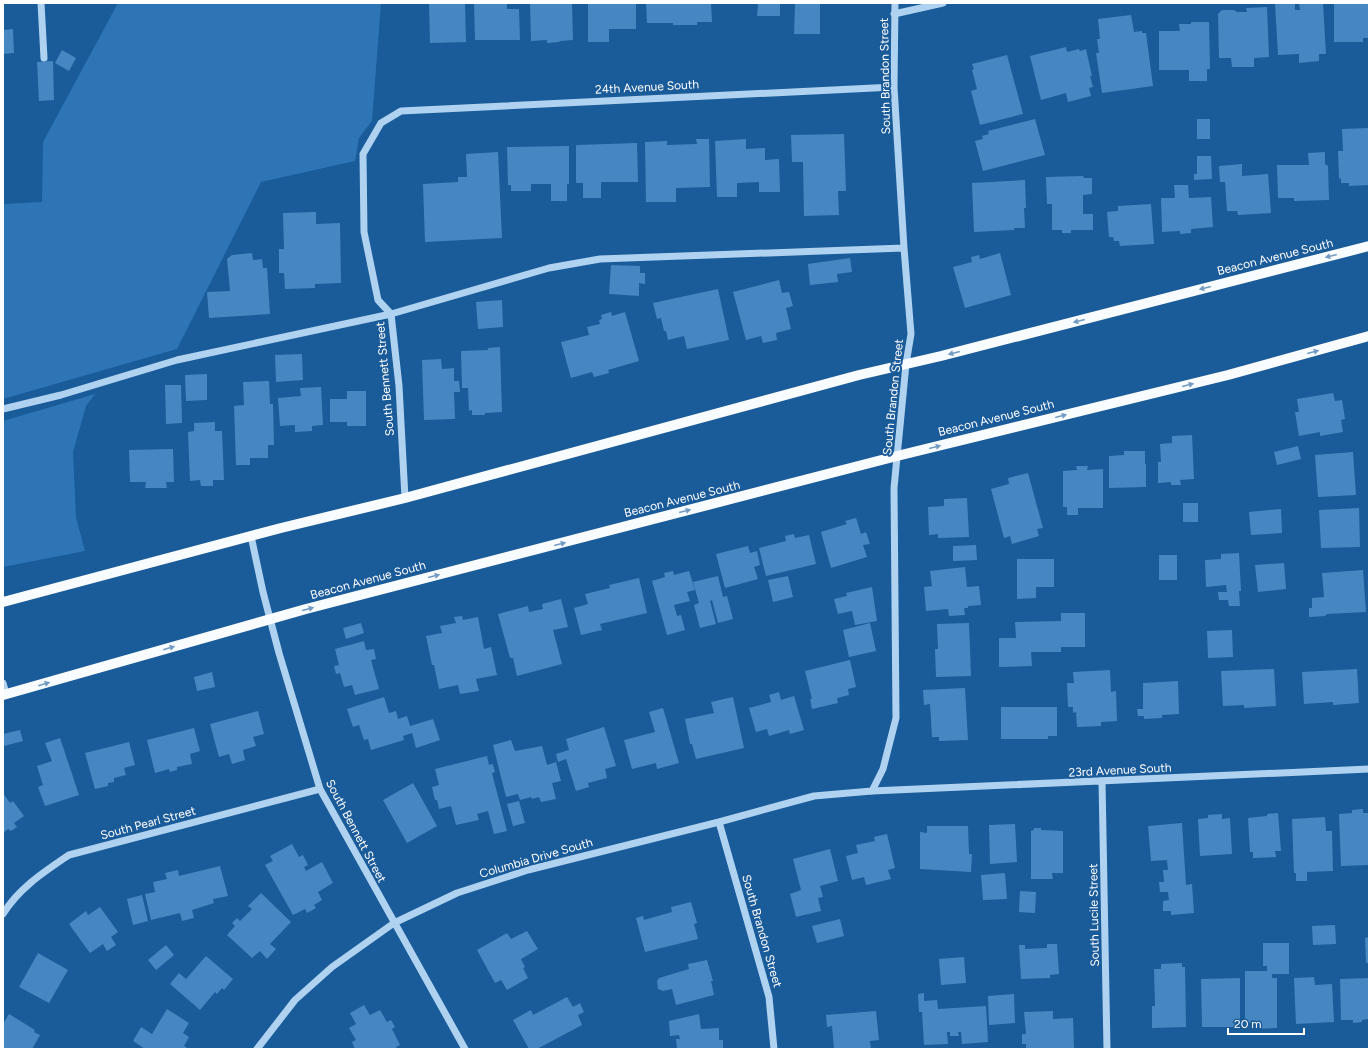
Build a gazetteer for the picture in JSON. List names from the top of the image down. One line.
{"streets":{"main road":["Beacon Avenue South"],"street":["South Brandon Street","24th Avenue South","South Bennett Street","23rd Avenue South","South Pearl Street","Columbia Drive South","South Lucile Street"]},"crossings":[["South Brandon Street","24th Avenue South"],["South Brandon Street","Beacon Avenue South"],["South Brandon Street","23rd Avenue South"],["South Brandon Street","Columbia Drive South"],["24th Avenue South","South Bennett Street"],["Beacon Avenue South","South Bennett Street"],["South Bennett Street","South Pearl Street"],["South Bennett Street","Columbia Drive South"],["23rd Avenue South","Columbia Drive South"],["23rd Avenue South","South Lucile Street"]],"scale_bar":"20 m"}
